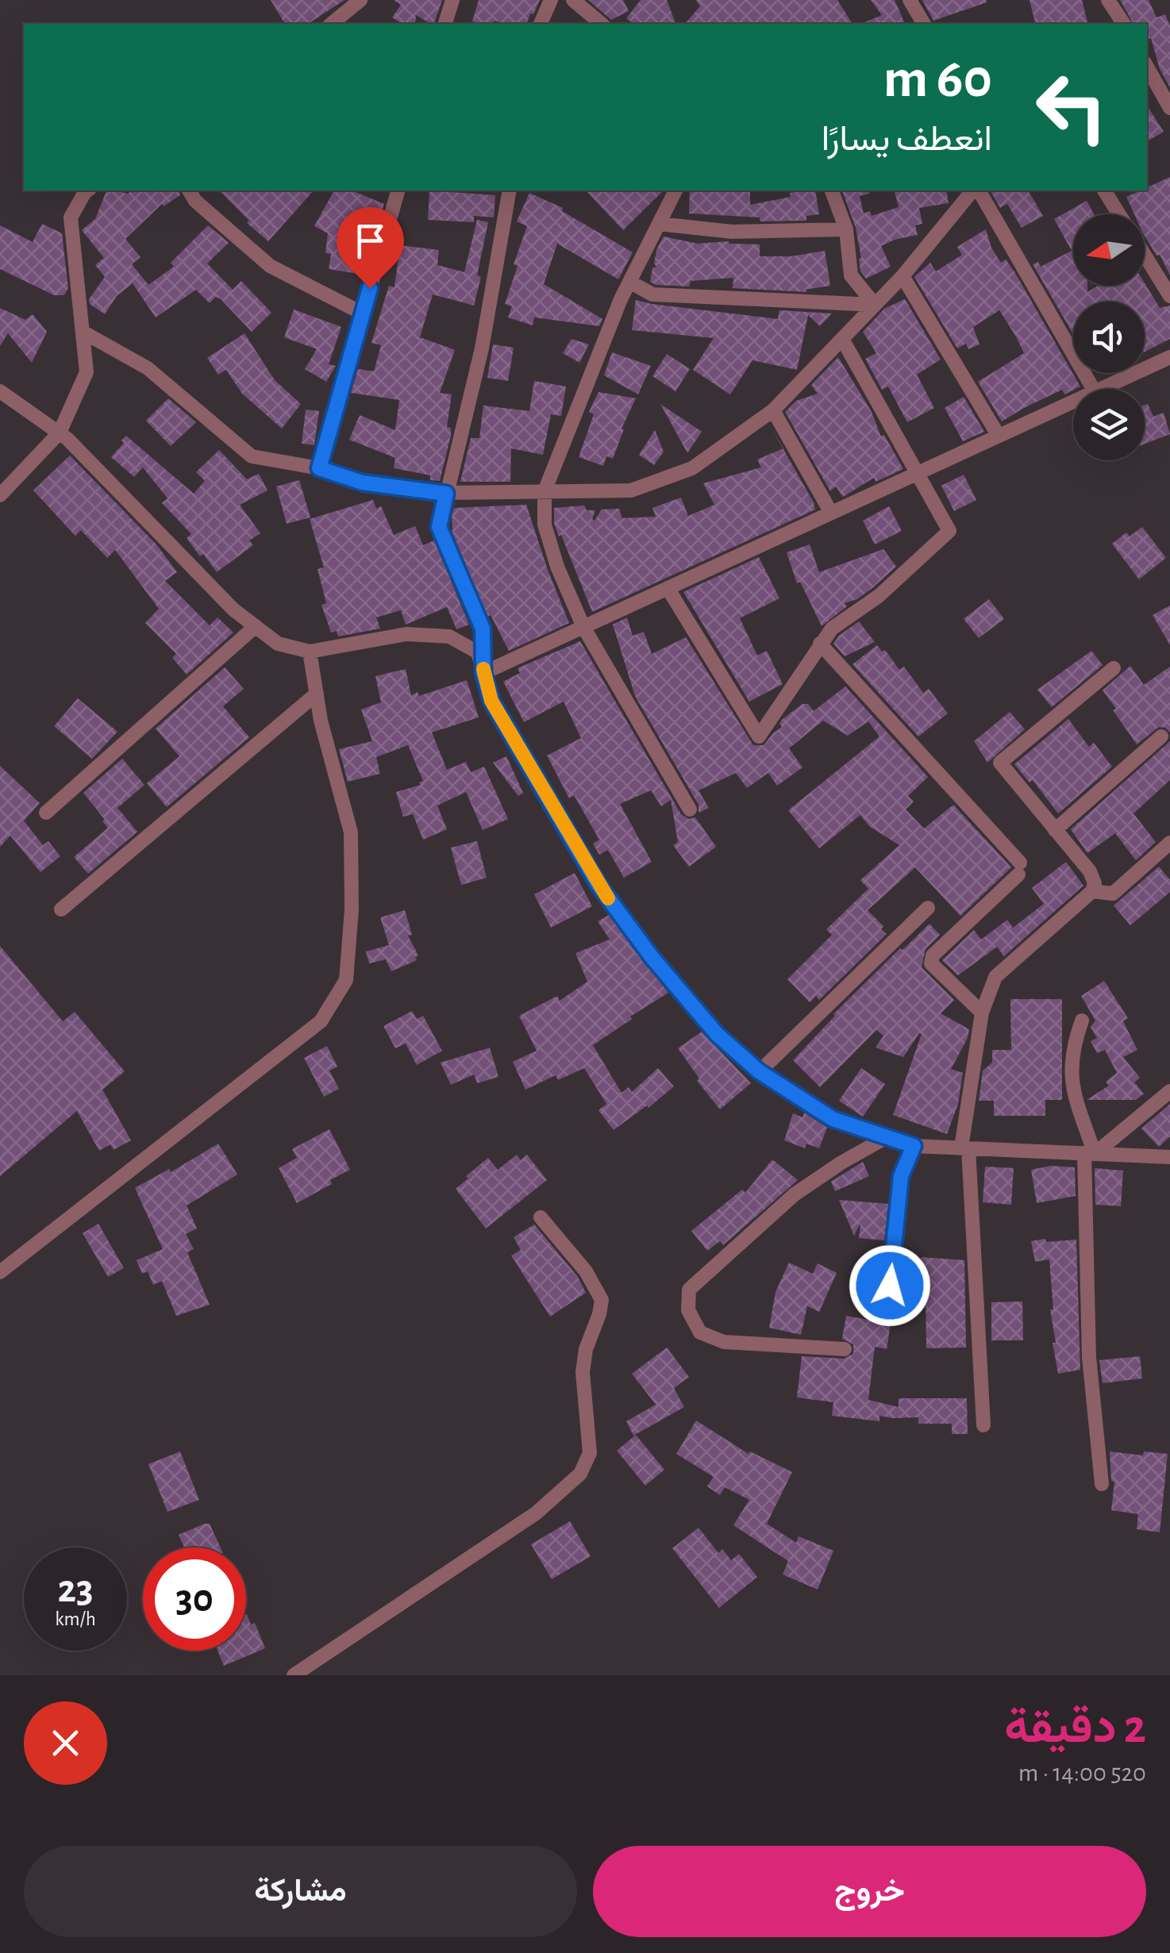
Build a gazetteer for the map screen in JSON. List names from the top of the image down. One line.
{"north":"left","page":{"turn":["60 m","انعطف يسارًا"],"speed":"23 km/h","limit":"30","heading":["2 دقيقة","520 m · 14:00"],"buttons":["خروج","مشاركة"]}}
